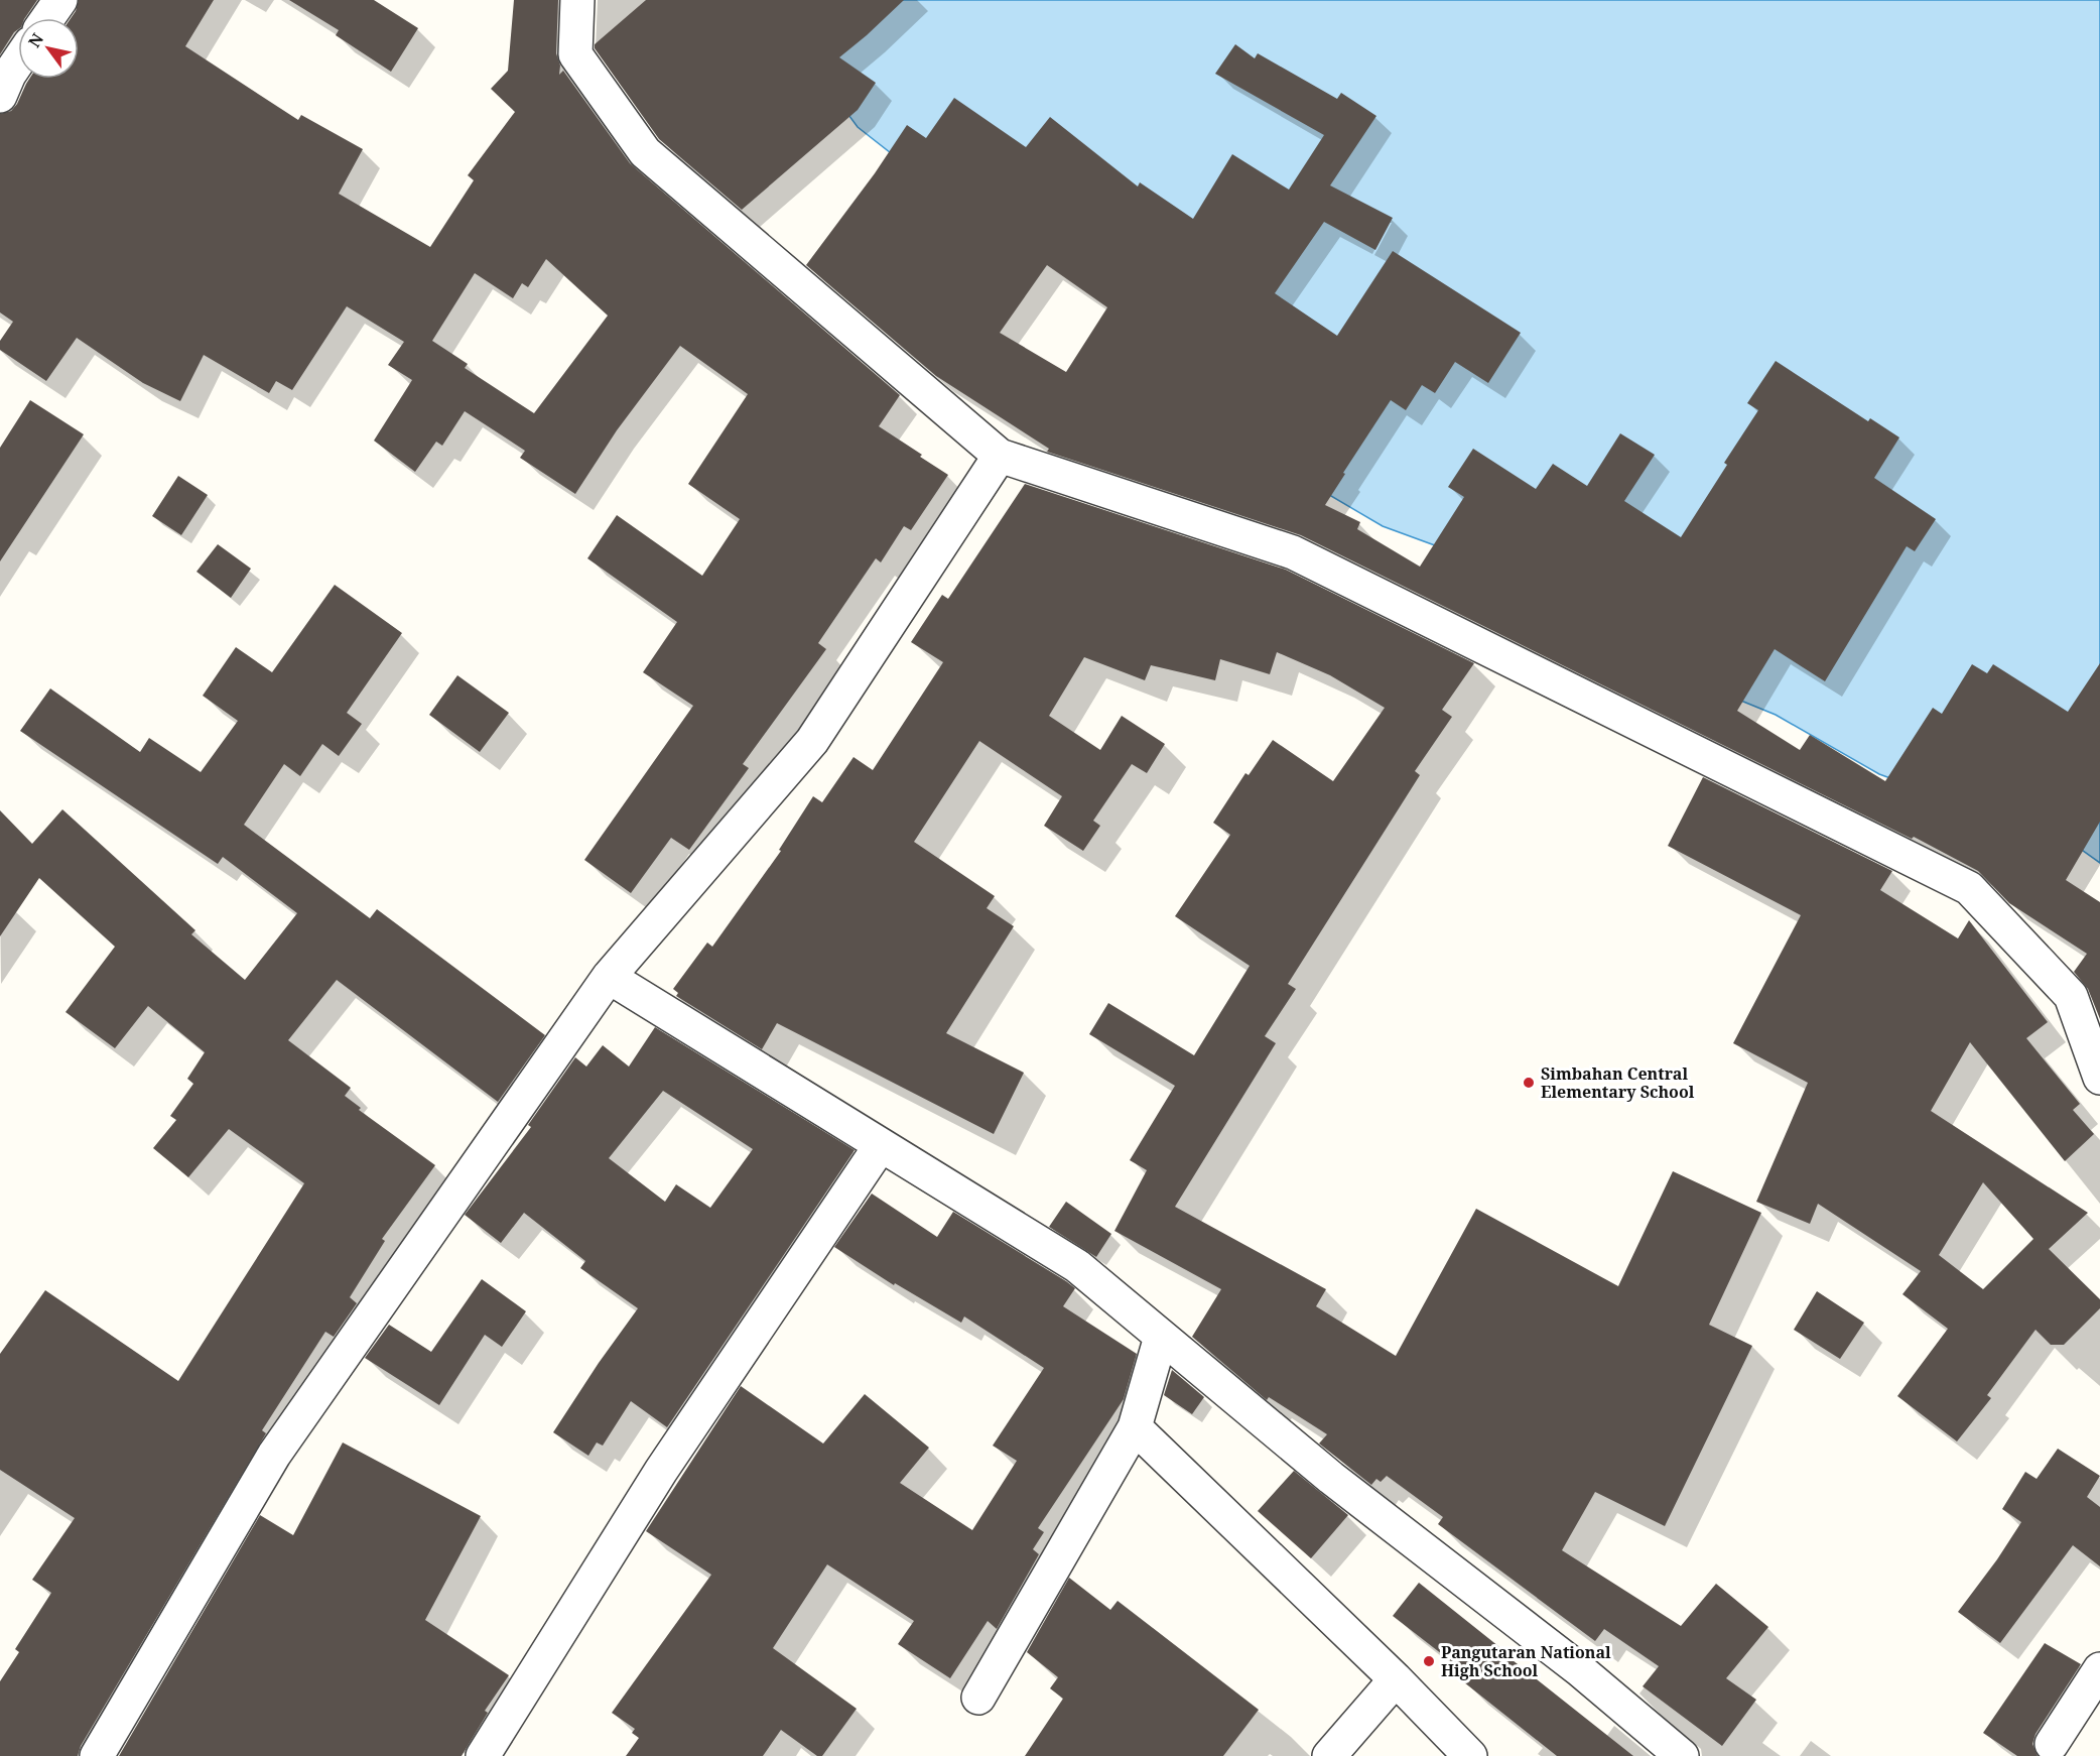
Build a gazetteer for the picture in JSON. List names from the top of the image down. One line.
{"places":["Simbahan Central Elementary School","Pangutaran National High School"],"north":"top left"}
